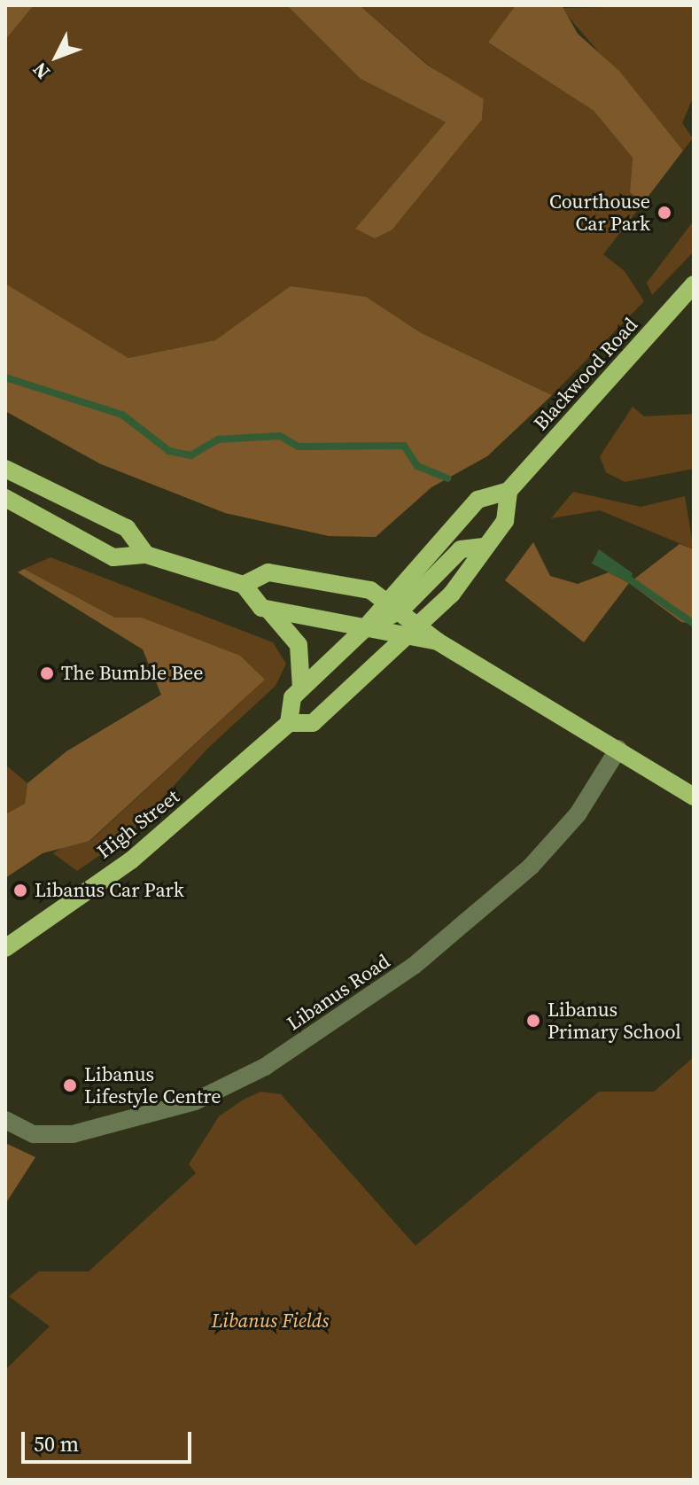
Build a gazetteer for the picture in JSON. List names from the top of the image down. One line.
{"streets":{"main road":["Blackwood Road","High Street"],"street":["Libanus Road"]},"parks":["Libanus Fields"],"places":["Courthouse Car Park","The Bumble Bee","Libanus Car Park","Libanus Primary School","Libanus Lifestyle Centre"],"scale_bar":"50 m","north":"bottom left"}
